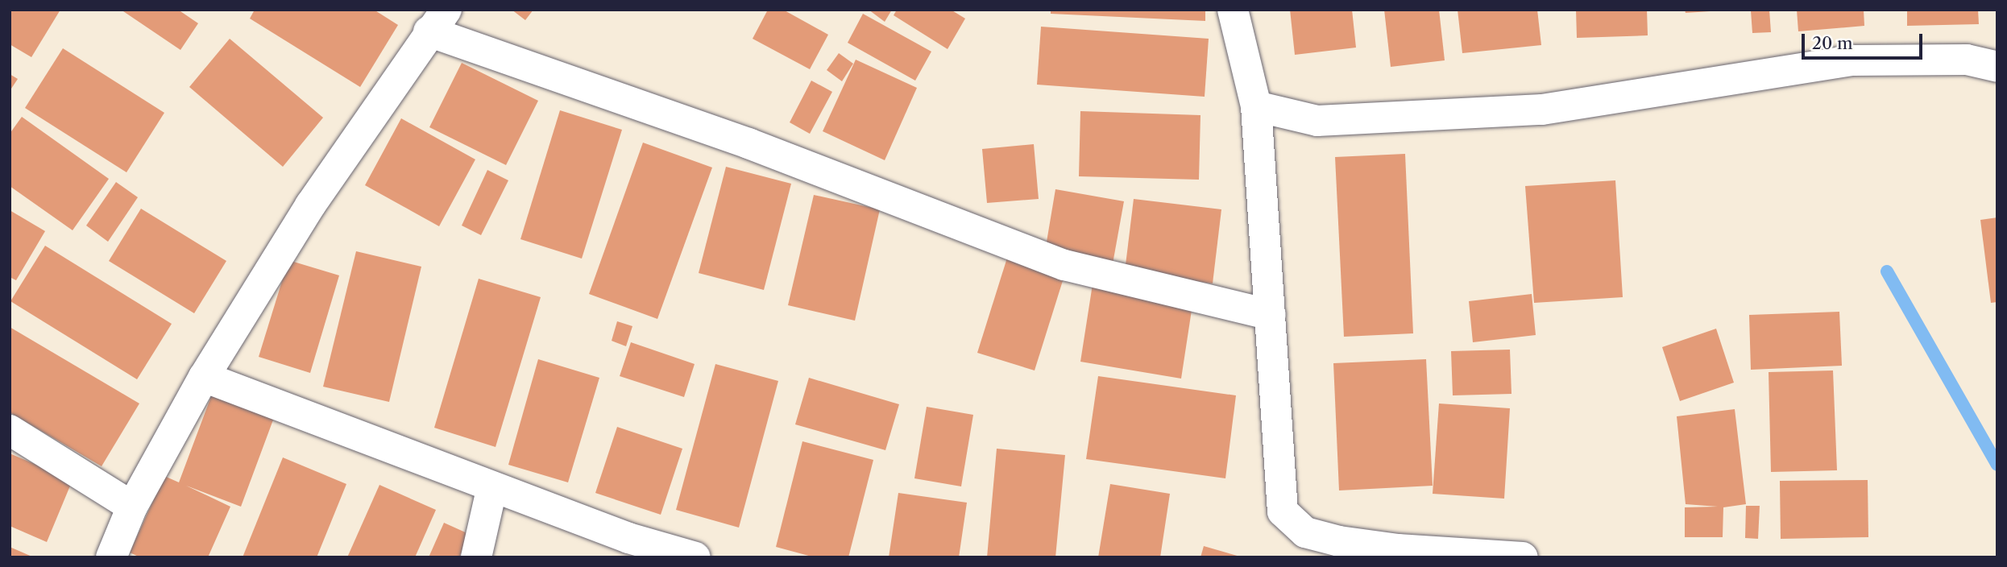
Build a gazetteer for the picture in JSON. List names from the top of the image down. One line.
{"scale_bar":"20 m"}
